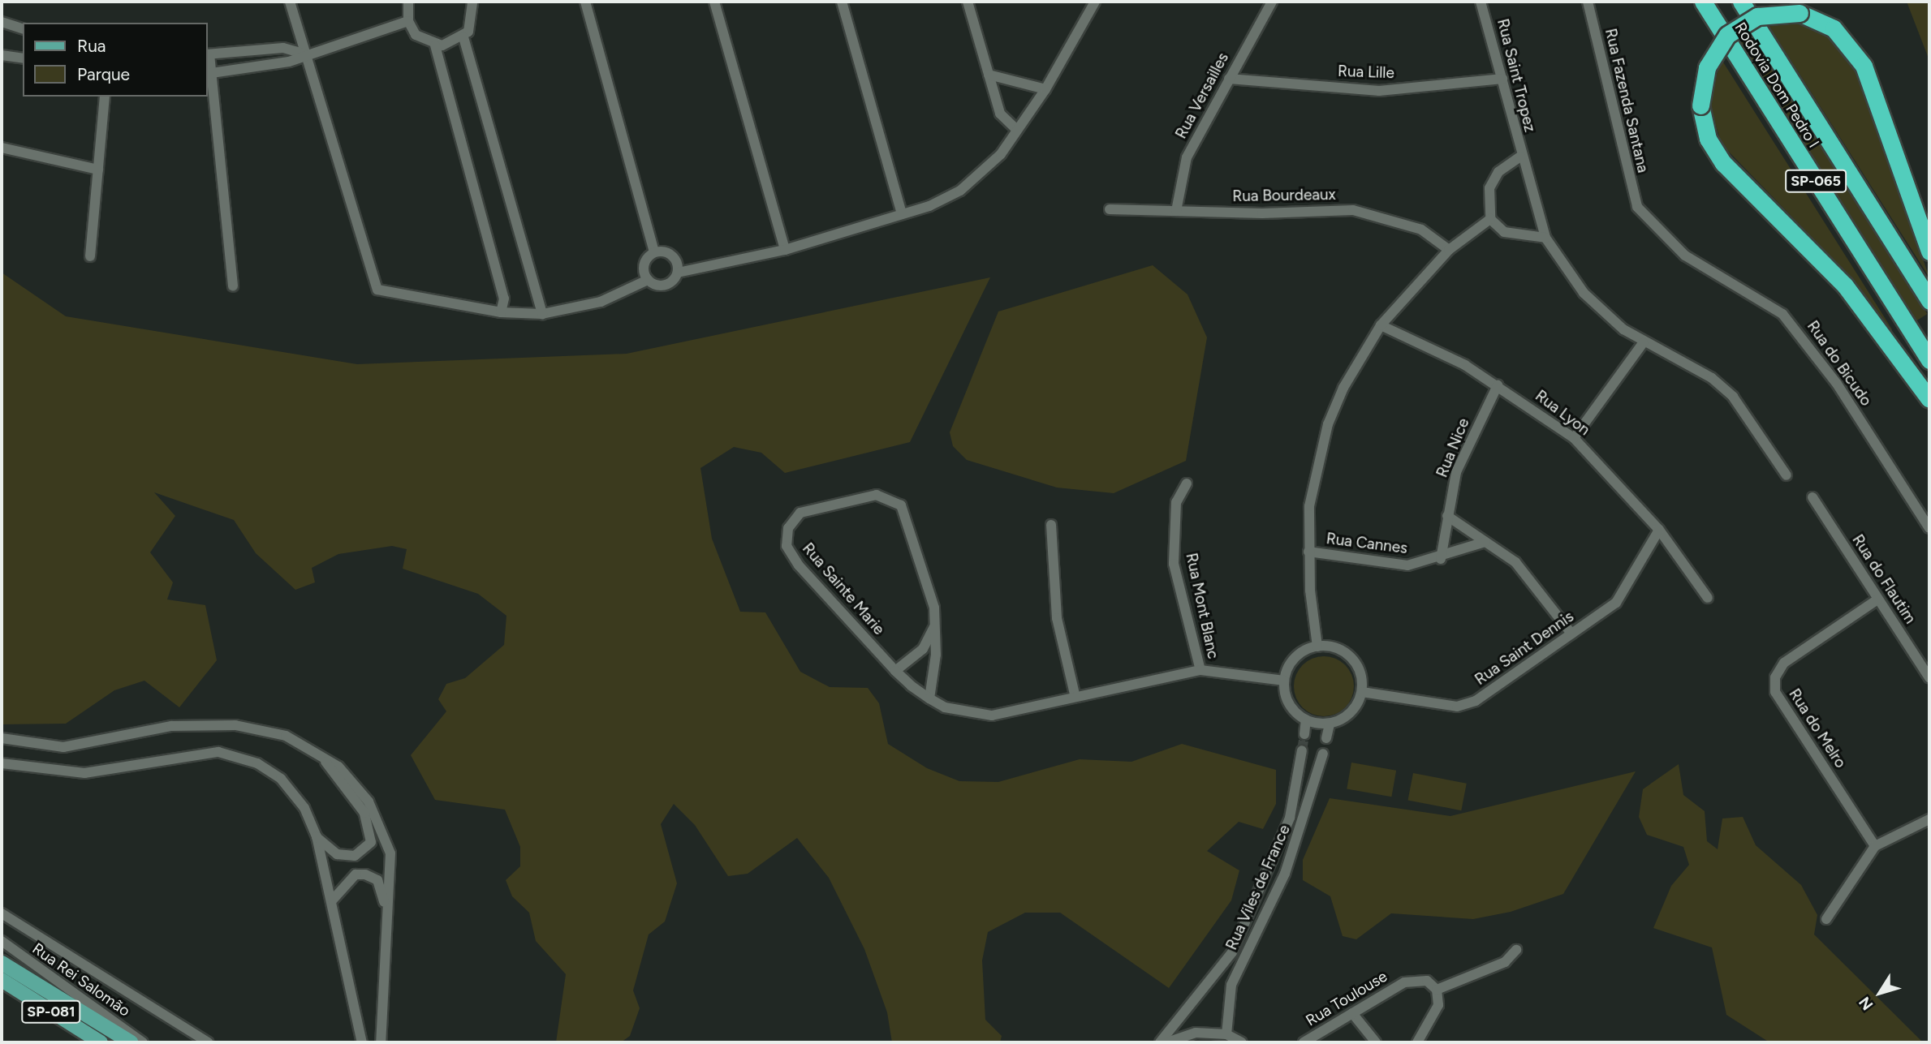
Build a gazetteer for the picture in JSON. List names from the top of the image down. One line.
{"streets":{"highway":["Rodovia Dom Pedro I","SP-065"],"main road":["SP-081"],"street":["Rua Lille","Rua Saint Tropez","Rua Versailles","Rua Fazenda Santana","Rua Bourdeaux","Rua do Bicudo","Rua Lyon","Rua Nice","Rua Cannes","Rua do Flautim","Rua Sainte Marie","Rua Mont Blanc","Rua Saint Dennis","Rua do Melro","Rua Viles de France","Rua Rei Salomão","Rua Toulouse"]},"crossings":[["Rua Lille","Rua Saint Tropez"],["Rua Lille","Rua Versailles"],["Rua Versailles","Rua Bourdeaux"],["Rua Fazenda Santana","Rua do Bicudo"],["Rua Lyon","Rua Nice"],["Rua Lyon","Rua Saint Dennis"],["Rua Nice","Rua Cannes"],["Rua do Flautim","Rua do Melro"],["Rua Sainte Marie","Rua Mont Blanc"],["Rua Sainte Marie","Rua Saint Dennis"]],"legend":["Rua","Parque"],"north":"bottom left"}
